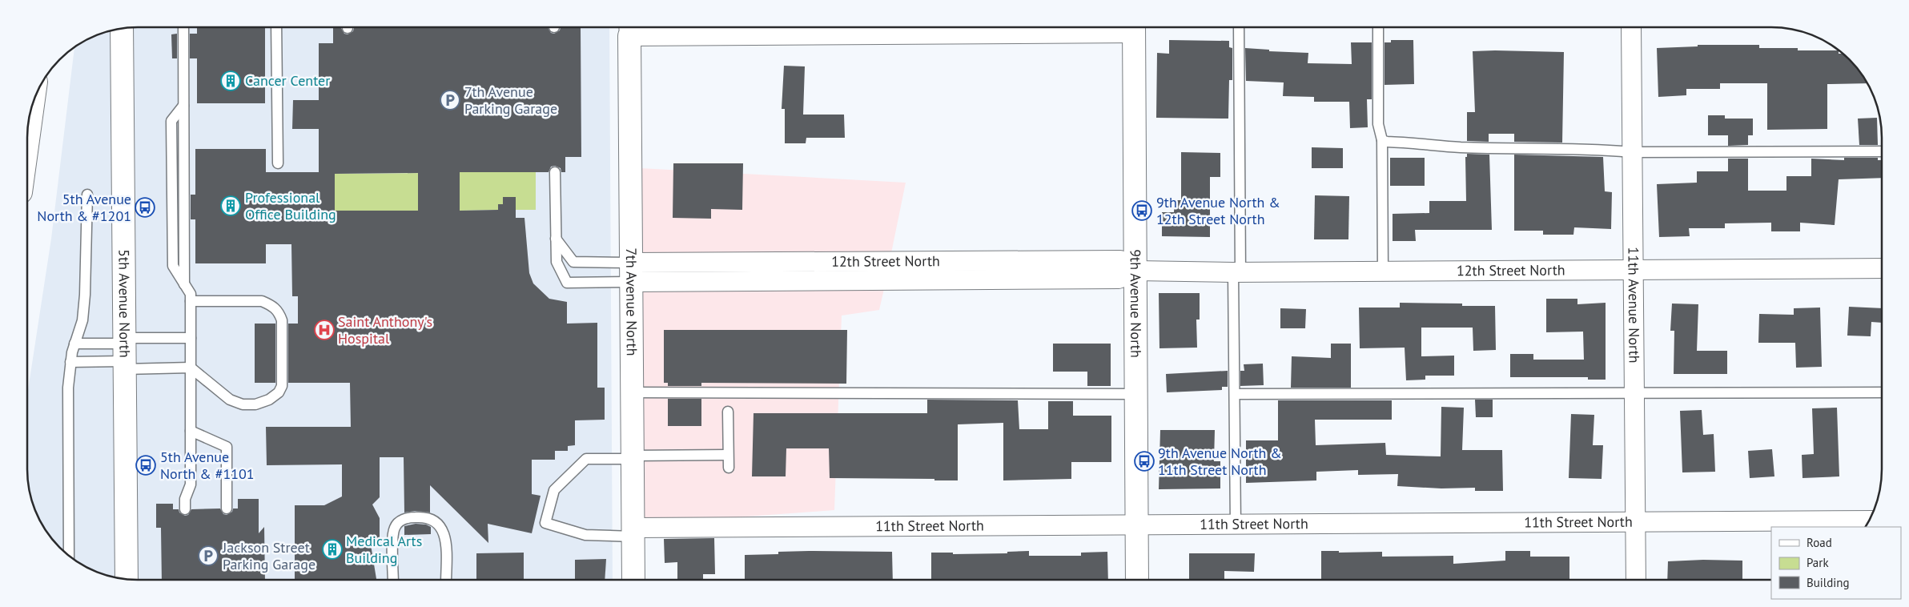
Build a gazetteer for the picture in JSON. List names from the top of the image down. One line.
{"streets":{"main road":["5th Avenue North","7th Avenue North","9th Avenue North"],"street":["12th Street North","11th Avenue North","11th Street North"]},"crossings":[["12th Street North","7th Avenue North"],["12th Street North","9th Avenue North"],["12th Street North","11th Avenue North"],["7th Avenue North","11th Street North"],["9th Avenue North","11th Street North"],["11th Avenue North","11th Street North"]],"places":{"building":["Cancer Center","Professional Office Building","Medical Arts Building"],"parking":["7th Avenue Parking Garage","Jackson Street Parking Garage"],"bus stop":["5th Avenue North & #1201","9th Avenue North & 12th Street North","9th Avenue North & 11th Street North","5th Avenue North & #1101"],"hospital":["Saint Anthony's Hospital"]},"legend":["Road","Park","Building"]}
